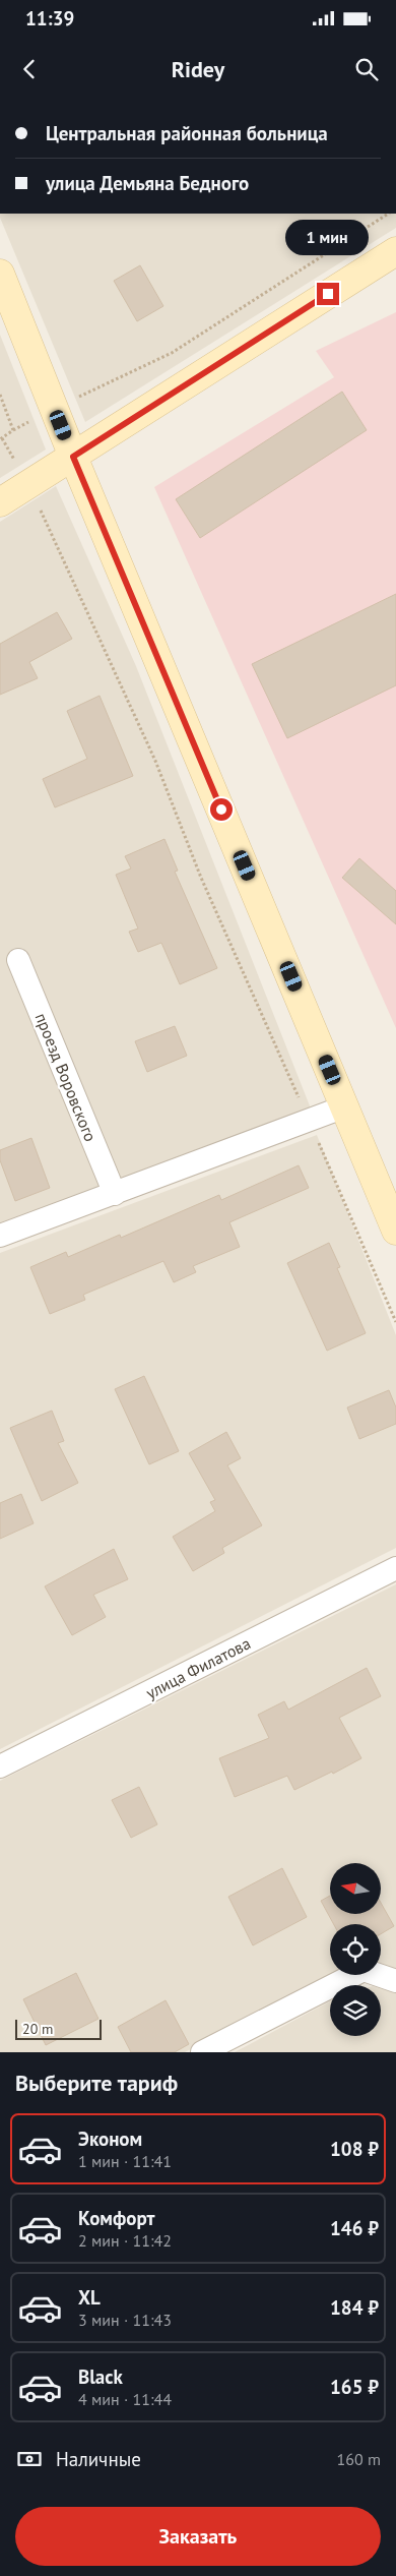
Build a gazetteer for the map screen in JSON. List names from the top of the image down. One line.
{"streets":{"street":["проезд Воровского","улица Филатова"]},"scale_bar":"20 m","north":"left","page":{"status":"11:39","header":"Ridey","banner":["Центральная районная больница","улица Демьяна Бедного"],"bubble":"1 мин","scale":"20 m","heading":"Выберите тариф","list":[{"name":"Эконом","note":"1 мин · 11:41","value":"108 ₽"},{"name":"Комфорт","note":"2 мин · 11:42","value":"146 ₽"},{"name":"XL","note":"3 мин · 11:43","value":"184 ₽"},{"name":"Black","note":"4 мин · 11:44","value":"165 ₽"}],"pay":["Наличные","160 m"],"buttons":"Заказать"}}
